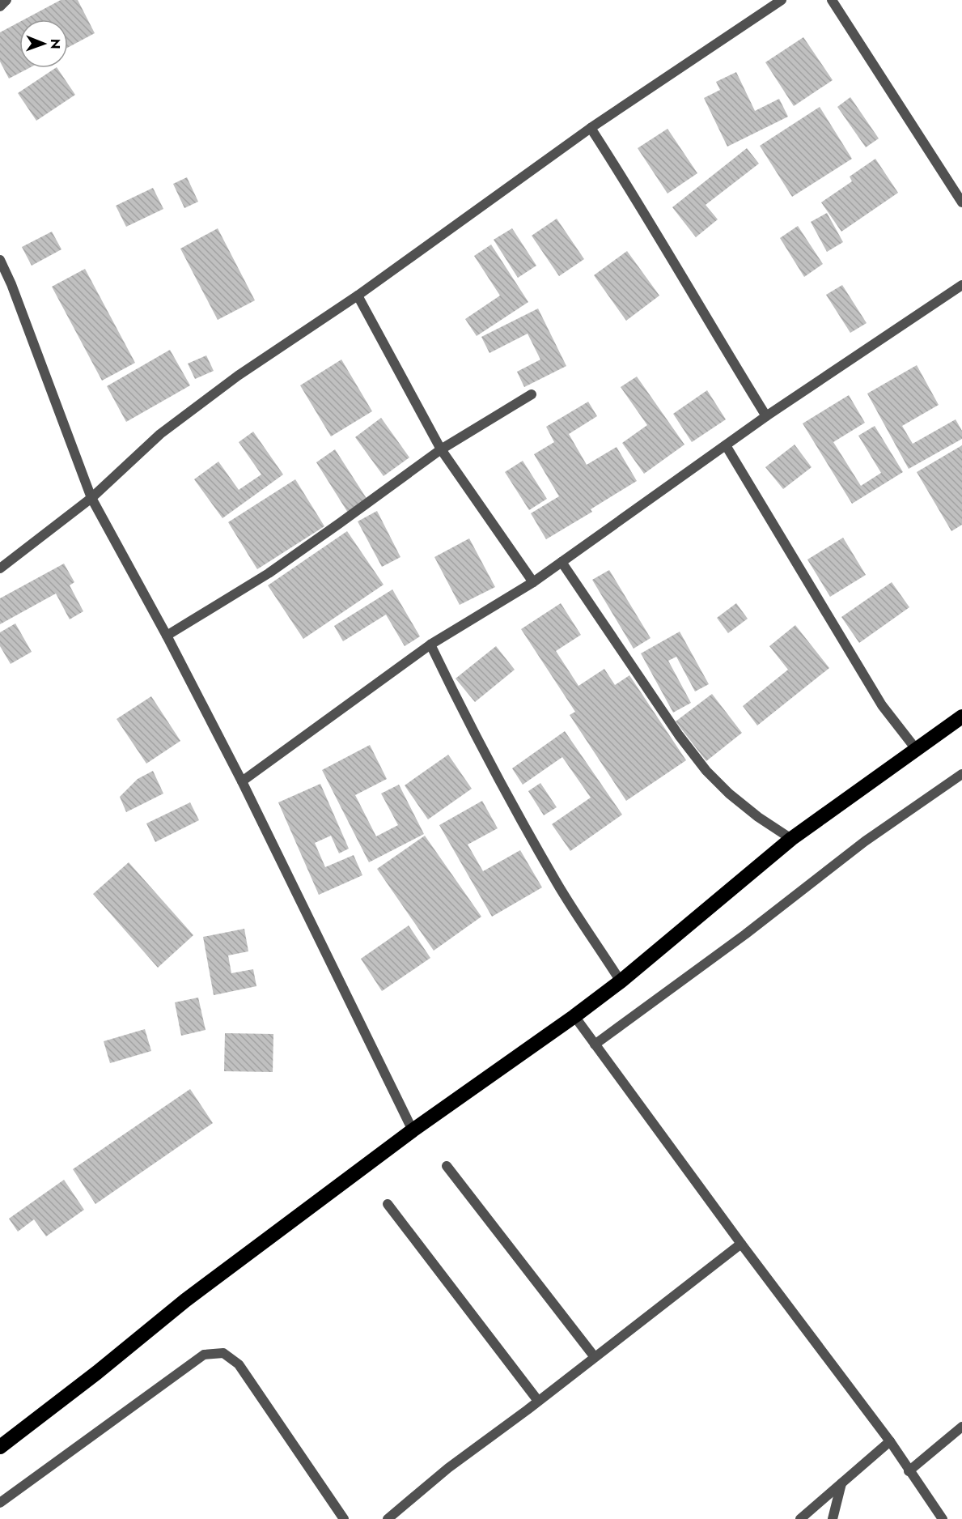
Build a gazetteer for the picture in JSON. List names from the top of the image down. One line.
{"north":"right"}
